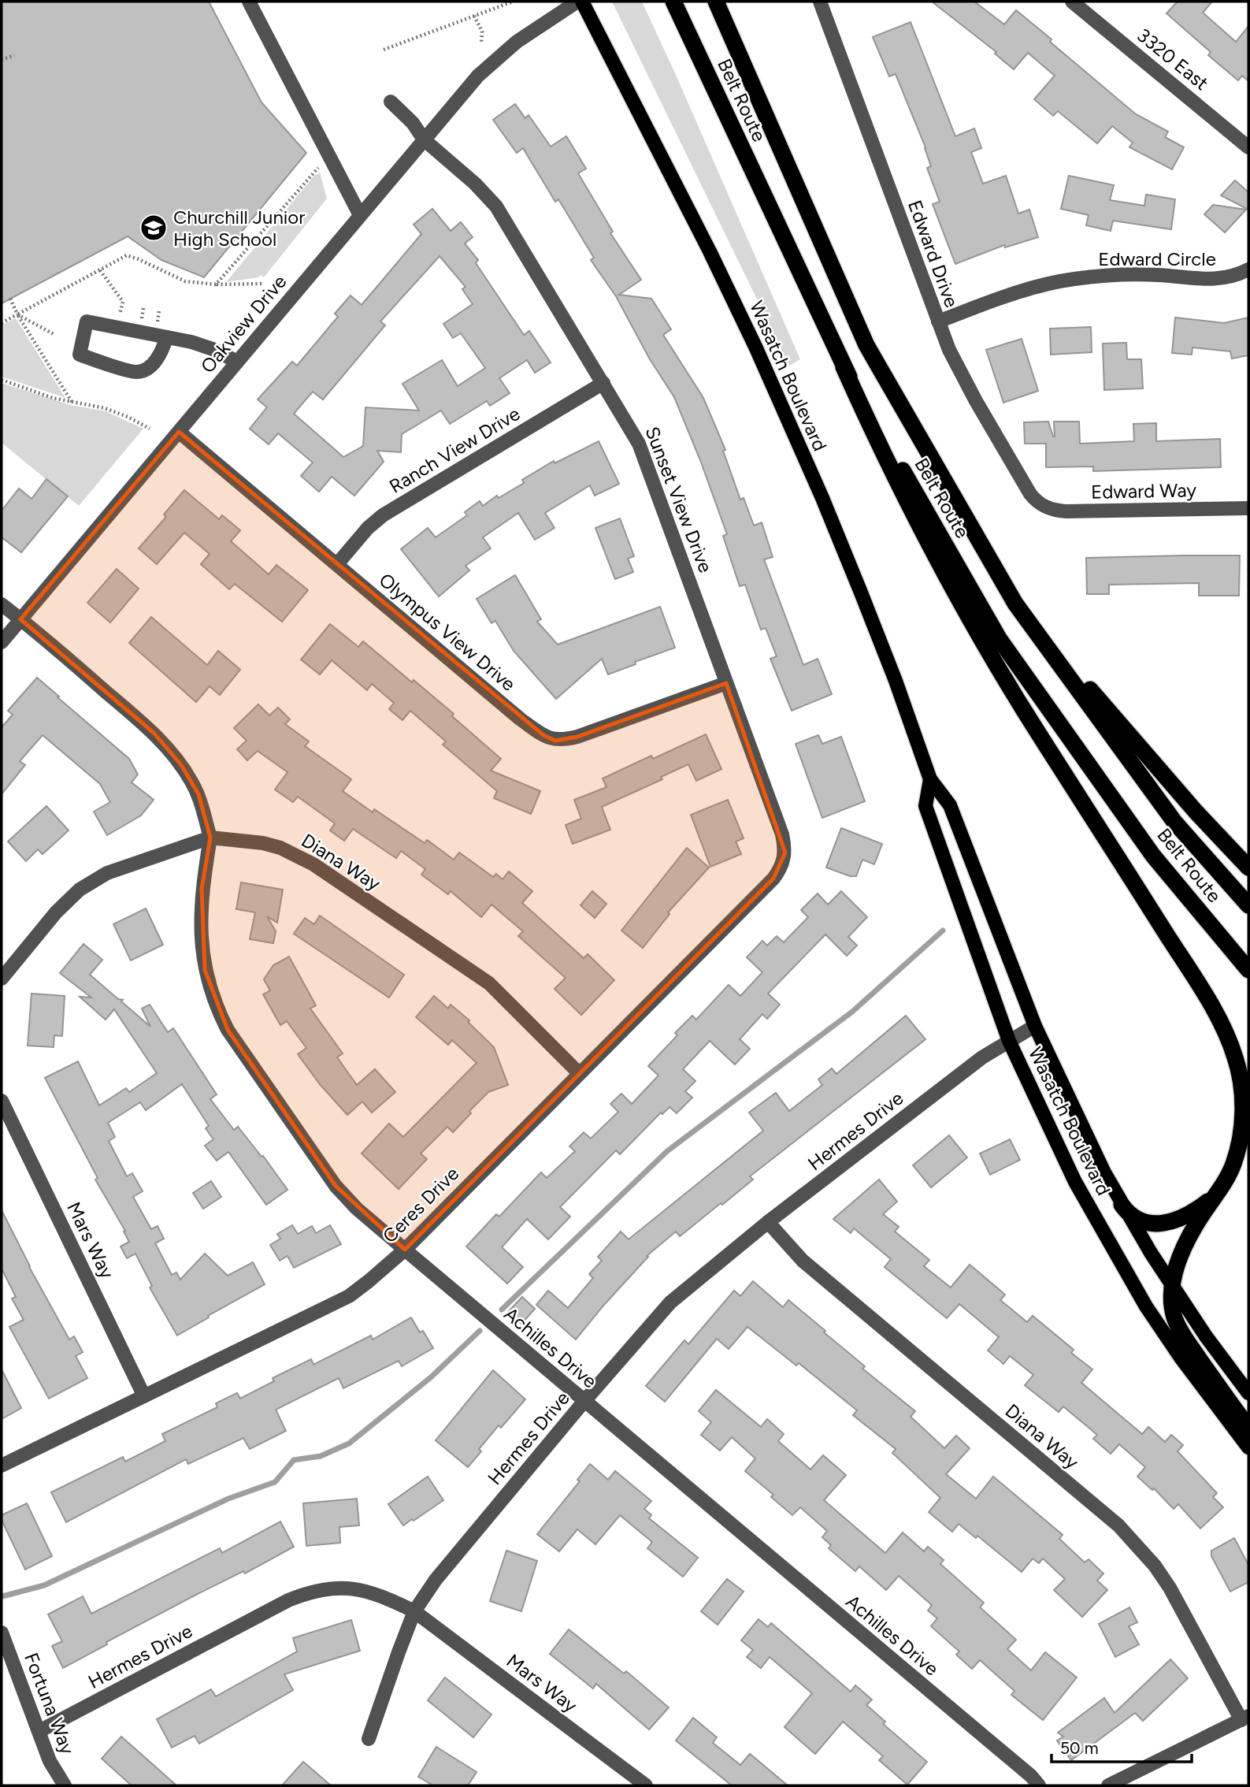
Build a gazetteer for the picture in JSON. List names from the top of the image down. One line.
{"streets":{"highway":["Belt Route"],"main road":["Wasatch Boulevard"],"street":["3320 East","Edward Drive","Edward Circle","Oakview Drive","Ranch View Drive","Edward Way","Sunset View Drive","Olympus View Drive","Diana Way","Hermes Drive","Ceres Drive","Mars Way","Achilles Drive","Fortuna Way"]},"crossings":[["Edward Drive","Edward Circle"],["Edward Drive","Edward Way"],["Oakview Drive","Sunset View Drive"],["Oakview Drive","Olympus View Drive"],["Wasatch Boulevard","Hermes Drive"],["Ranch View Drive","Sunset View Drive"],["Ranch View Drive","Olympus View Drive"],["Sunset View Drive","Olympus View Drive"],["Sunset View Drive","Ceres Drive"],["Diana Way","Hermes Drive"],["Diana Way","Ceres Drive"],["Diana Way","Achilles Drive"],["Hermes Drive","Mars Way"],["Hermes Drive","Achilles Drive"],["Hermes Drive","Fortuna Way"],["Ceres Drive","Mars Way"],["Ceres Drive","Achilles Drive"]],"places":{"school or university":["Churchill Junior High School"]},"scale_bar":"50 m"}
